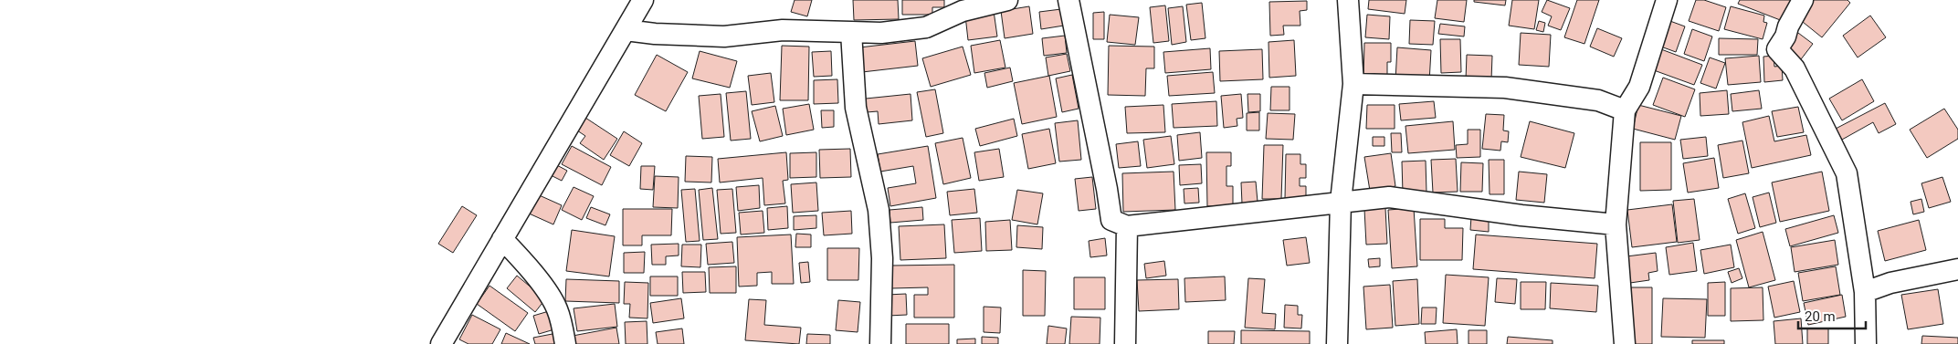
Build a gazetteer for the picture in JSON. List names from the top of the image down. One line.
{"scale_bar":"20 m"}
